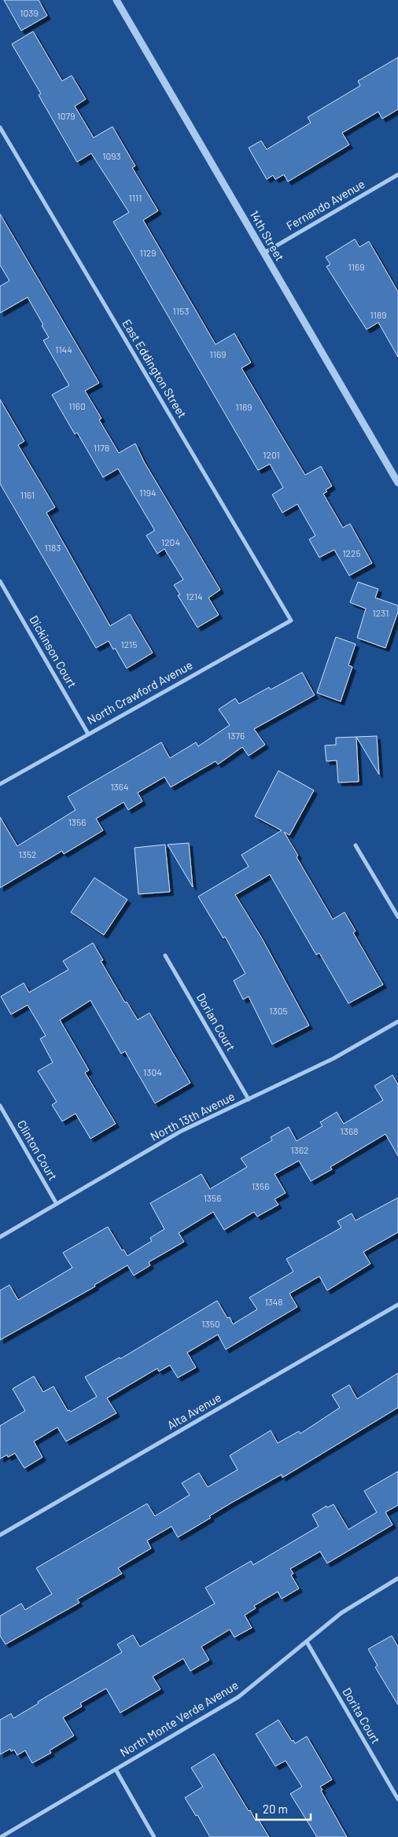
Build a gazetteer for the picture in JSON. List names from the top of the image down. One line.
{"streets":{"street":["Fernando Avenue","14th Street","East Eddington Street","Dickinson Court","North Crawford Avenue","Dorian Court","North 13th Avenue","Clinton Court","Alta Avenue","Dorita Court","North Monte Verde Avenue"]},"crossings":[["Fernando Avenue","14th Street"],["East Eddington Street","North Crawford Avenue"],["Dickinson Court","North Crawford Avenue"],["Dorian Court","North 13th Avenue"],["North 13th Avenue","Clinton Court"],["Dorita Court","North Monte Verde Avenue"]],"house_numbers":["1039","1079","1093","1111","1129","1169","1153","1189","1144","1169","1160","1189","1178","1201","1194","1161","1204","1183","1225","1214","1231","1215","1376","1364","1356","1352","1305","1304","1368","1362","1356","1356","1348","1350"],"scale_bar":"20 m"}
